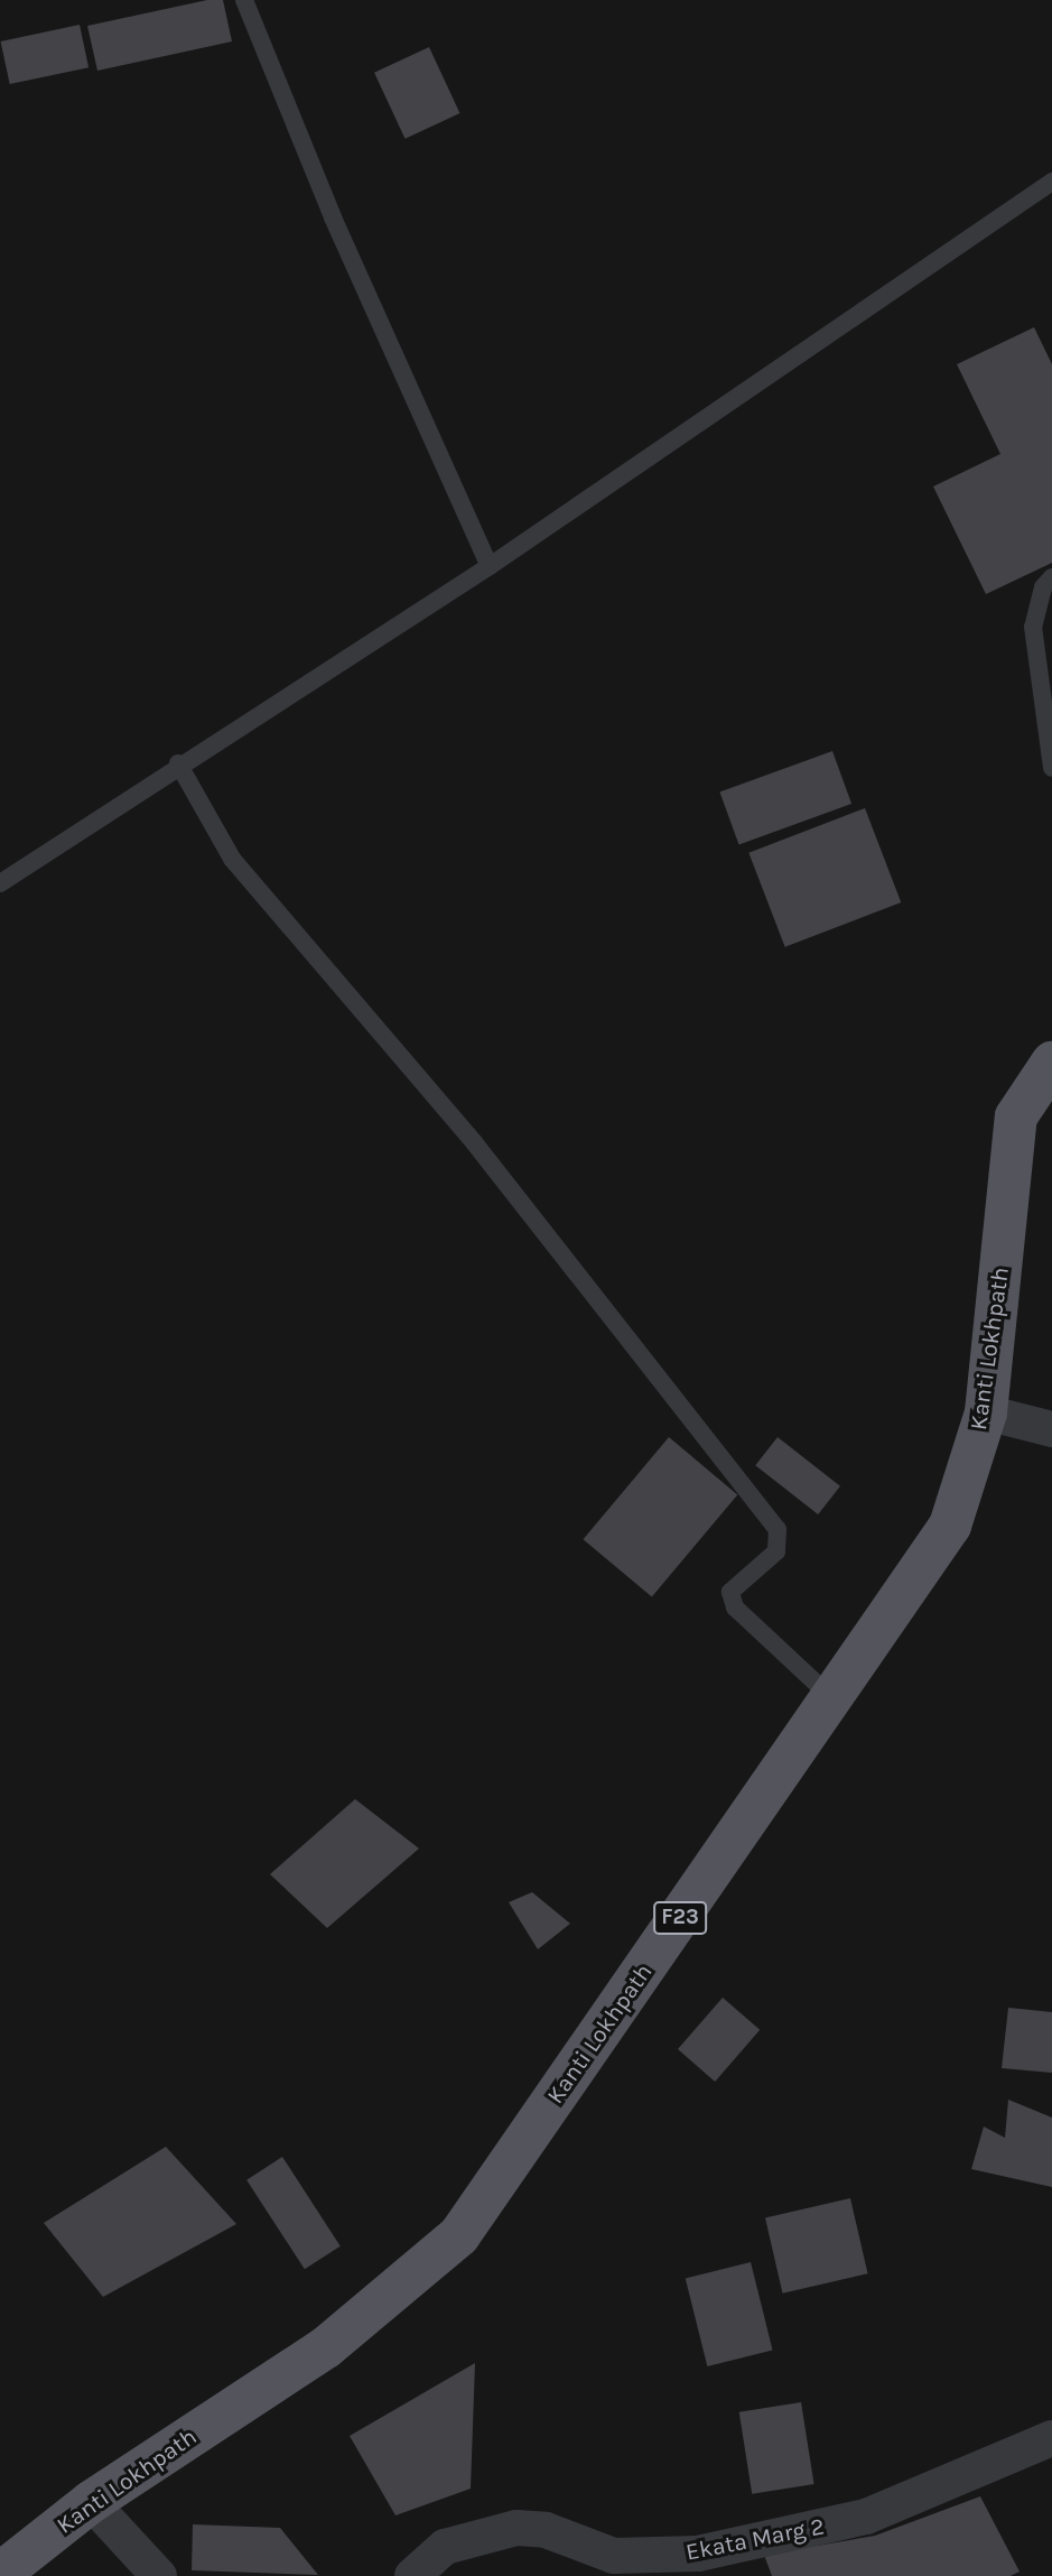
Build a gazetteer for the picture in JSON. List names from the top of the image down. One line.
{"streets":{"main road":["Kanti Lokhpath","F23"],"street":["Ekata Marg 2"]}}
